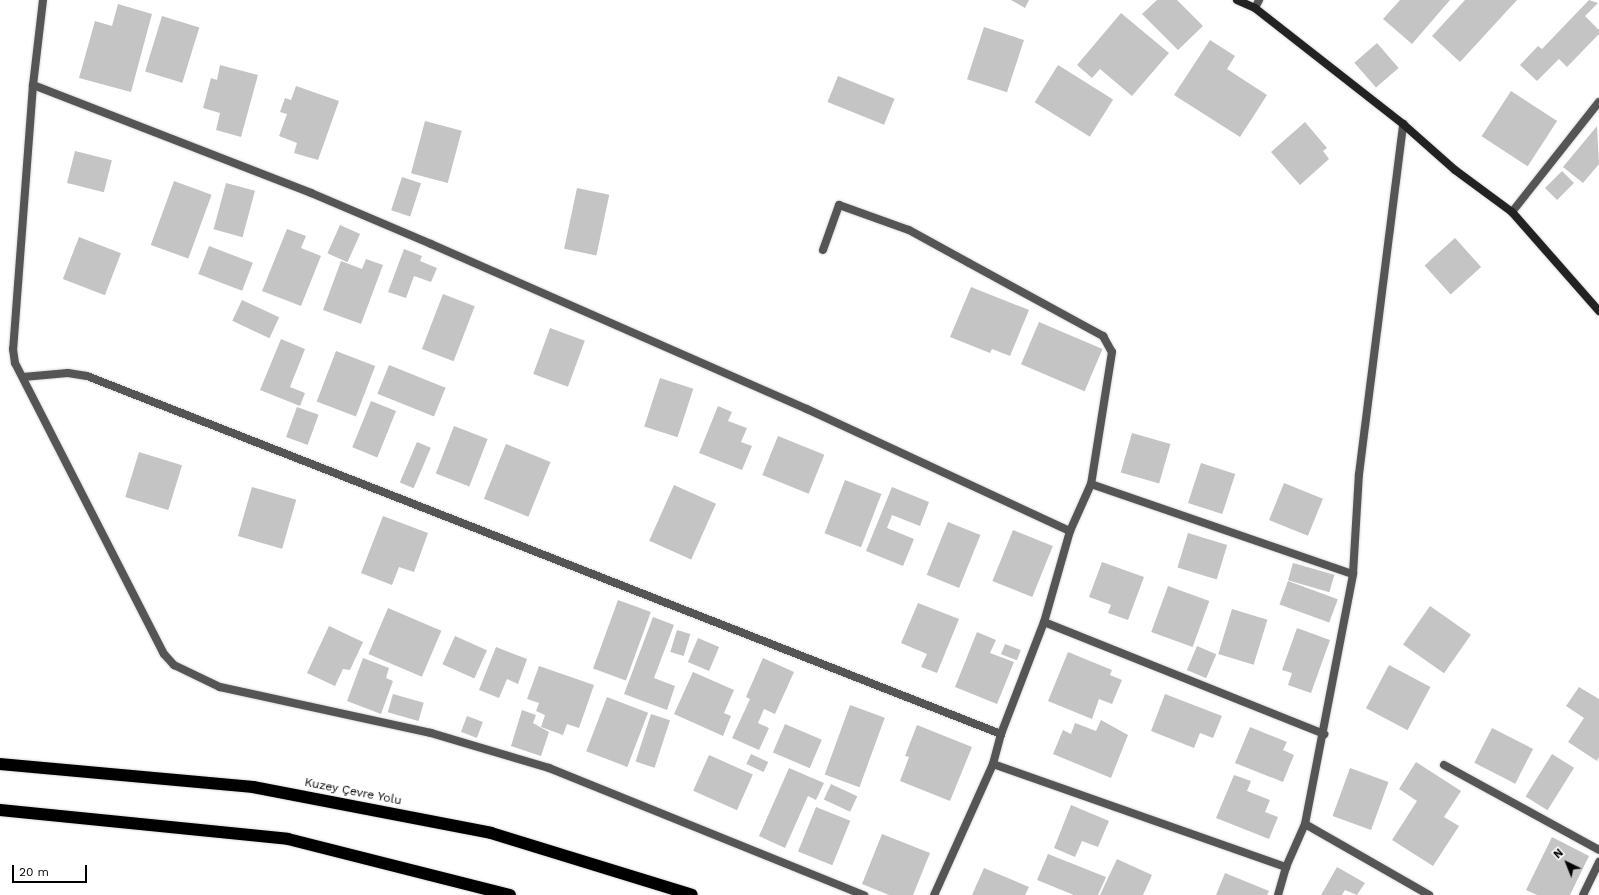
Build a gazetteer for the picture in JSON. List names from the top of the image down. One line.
{"streets":{"highway":["Kuzey Çevre Yolu"]},"scale_bar":"20 m","north":"top left"}
